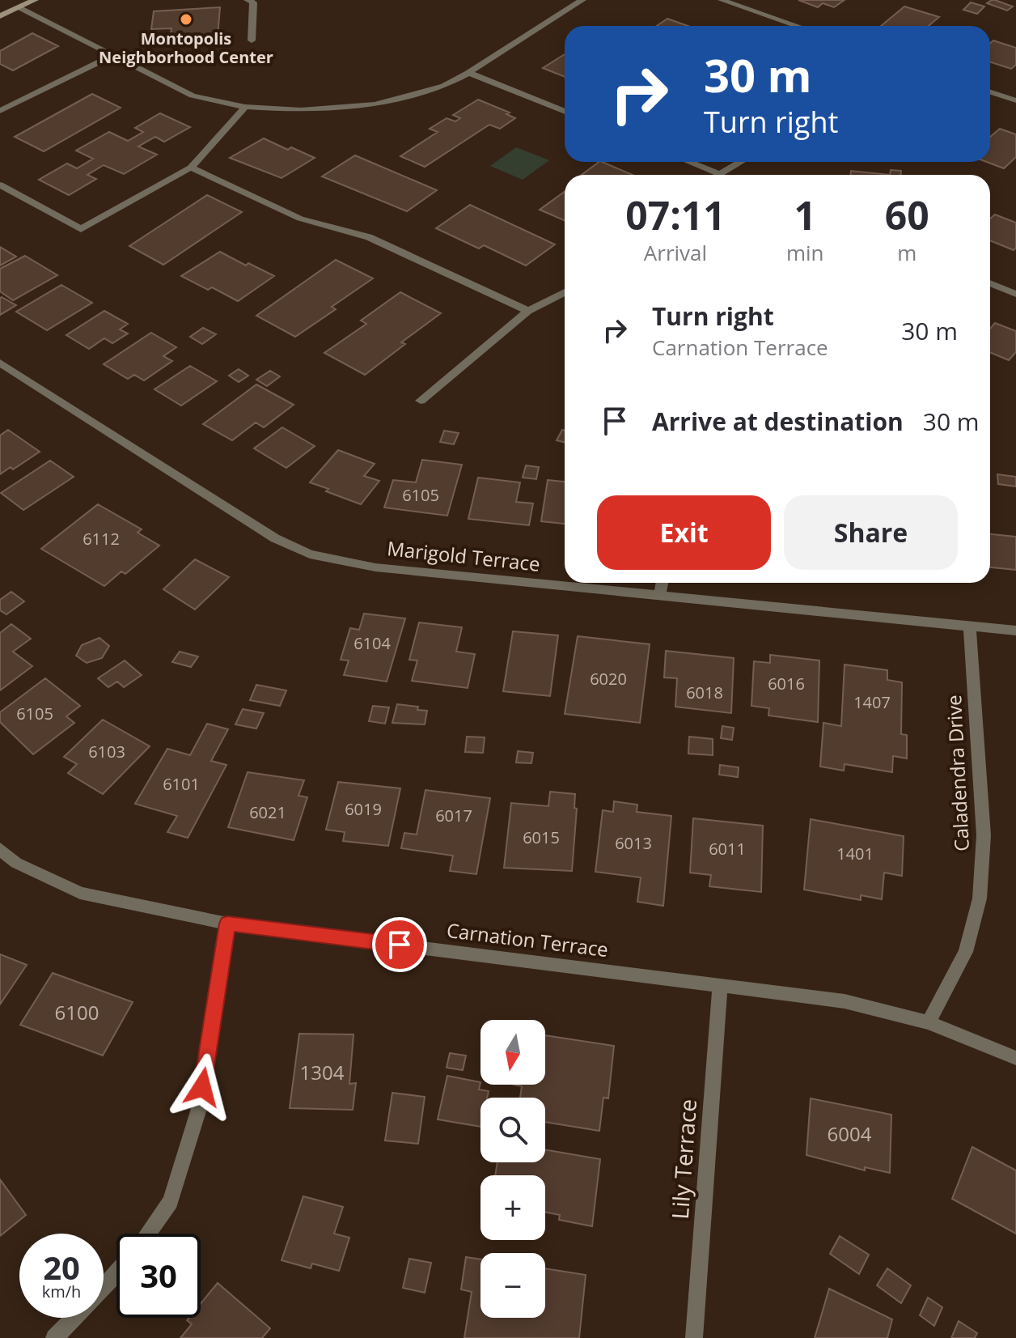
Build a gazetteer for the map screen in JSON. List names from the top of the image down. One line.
{"streets":{"street":["Marigold Terrace","Caladendra Drive","Carnation Terrace","Lily Terrace"]},"crossings":[["Marigold Terrace","Caladendra Drive"],["Caladendra Drive","Carnation Terrace"],["Carnation Terrace","Lily Terrace"]],"places":["Montopolis Neighborhood Center"],"house_numbers":["6105","6112","6104","6020","6016","6018","1407","6105","6103","6101","6019","6021","6017","6015","6013","6011","1401","6100","1304","6004"],"north":"bottom","page":{"turn":["30 m","Turn right"],"eta":["07:11","Arrival","1","min","60","m"],"list":[{"name":"Turn right","note":"Carnation Terrace","value":"30 m"},{"name":"Arrive at destination","value":"30 m"}],"buttons":["Exit","Share"],"map_buttons":["+","−"],"speed":"20 km/h","limit":"30"}}
